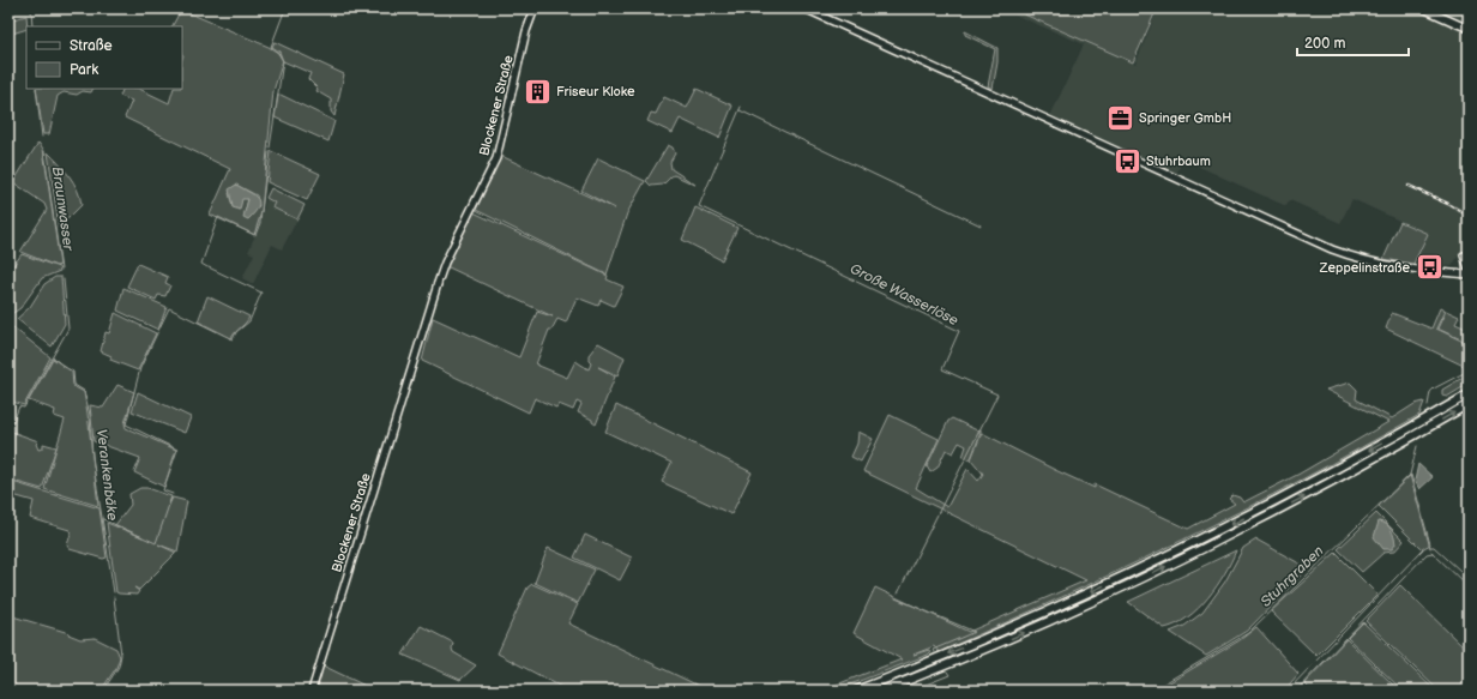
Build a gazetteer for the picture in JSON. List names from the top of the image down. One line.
{"streets":{"street":["Blockener Straße"]},"water":["Braunwasser","Große Wasserlöse","Verankenbäke","Stuhrgraben"],"places":{"building":["Friseur Kloke"],"office":["Springer GmbH"],"bus stop":["Stuhrbaum","Zeppelinstraße"]},"legend":["Straße","Park"],"scale_bar":"200 m"}
